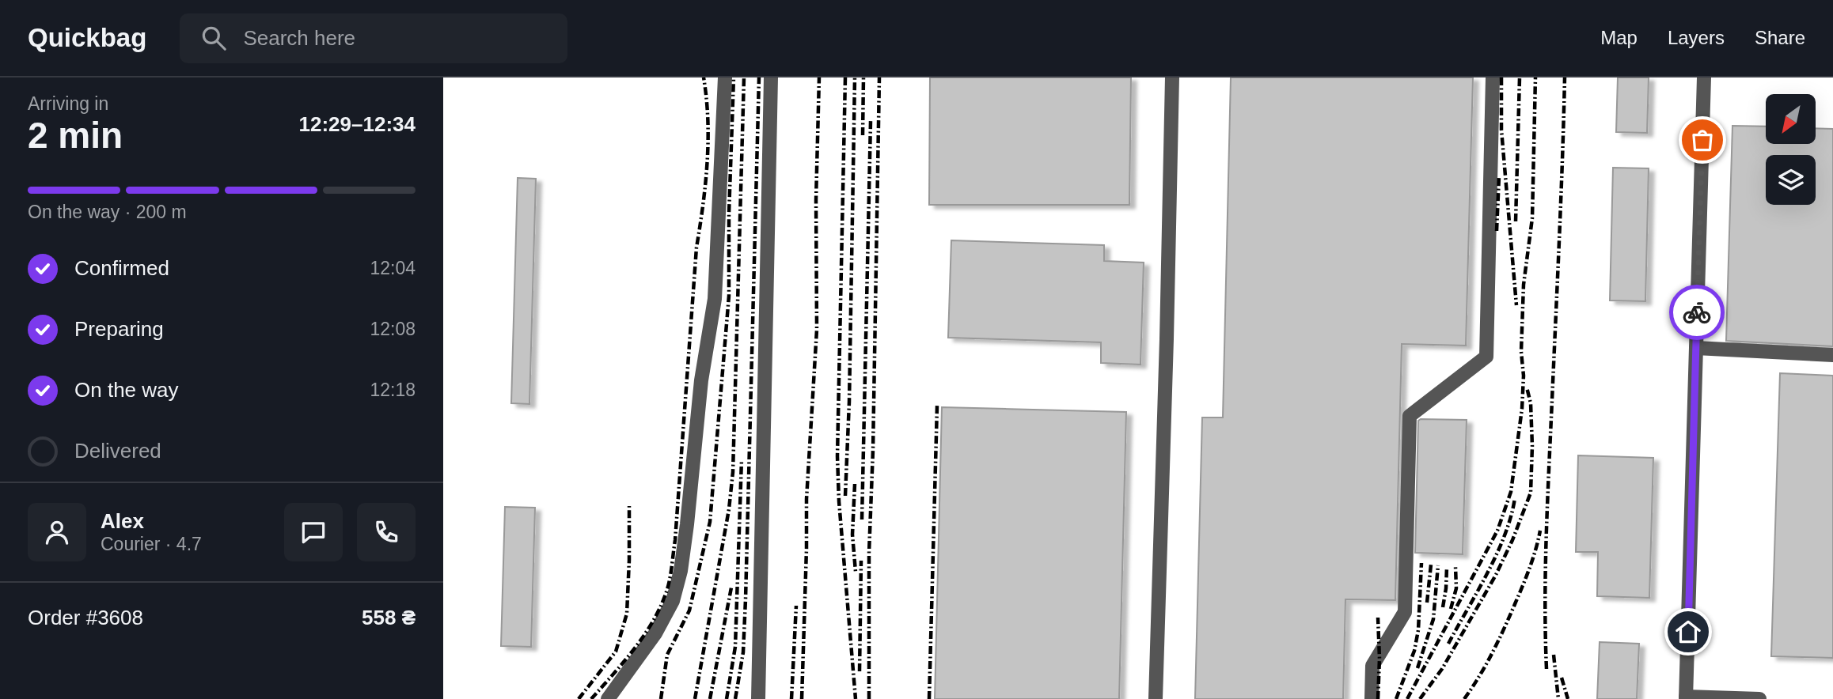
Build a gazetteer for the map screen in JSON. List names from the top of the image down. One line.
{"north":"bottom left","page":{"header":"Quickbag","search":"Search here","nav":["Map","Layers","Share"],"heading":["2 min","Arriving in","12:29–12:34"],"panel":["Alex","Courier · 4.7","Order #3608","558 ₴"],"bar":"On the way · 200 m","list":[["Confirmed","12:04"],["Preparing","12:08"],["On the way","12:18"],"Delivered"]}}
